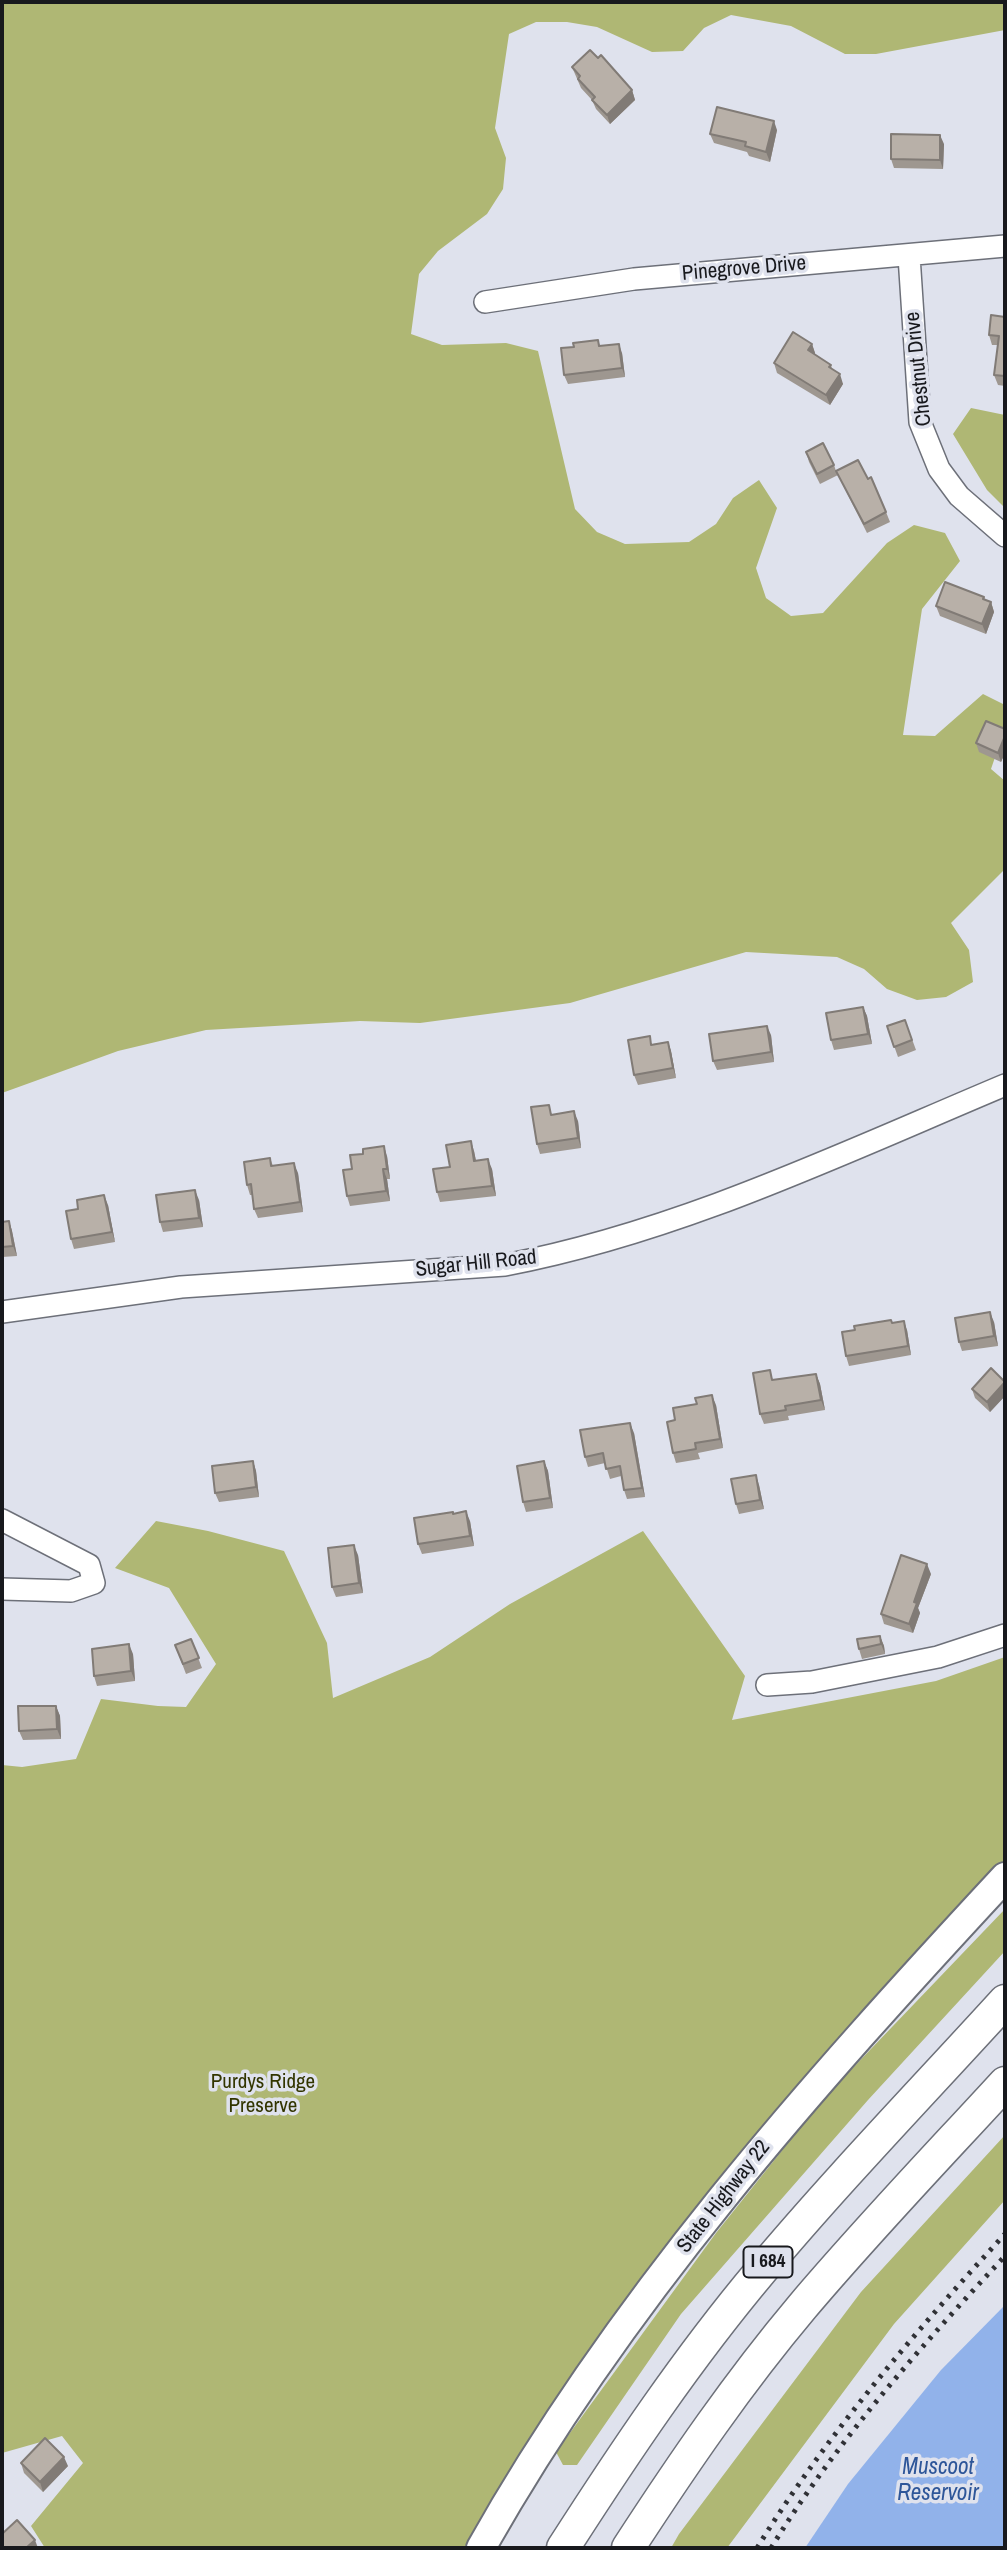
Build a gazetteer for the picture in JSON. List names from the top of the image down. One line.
{"streets":{"highway":["I 684"],"main road":["State Highway 22"],"street":["Pinegrove Drive","Chestnut Drive","Sugar Hill Road"]},"crossings":[["Pinegrove Drive","Chestnut Drive"]],"water":["Muscoot Reservoir"],"parks":["Purdys Ridge Preserve"]}
